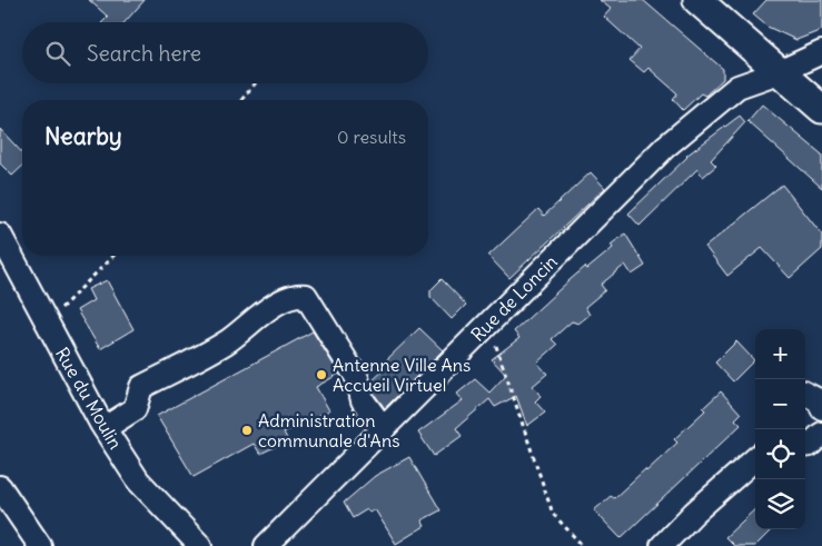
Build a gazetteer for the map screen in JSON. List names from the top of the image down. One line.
{"streets":{"street":["Rue de Loncin","Rue du Moulin"]},"places":["Antenne Ville Ans Accueil Virtuel","Administration communale d'Ans"],"page":{"search":"Search here","heading":["Nearby","0 results"],"map_buttons":["+","−"]}}
